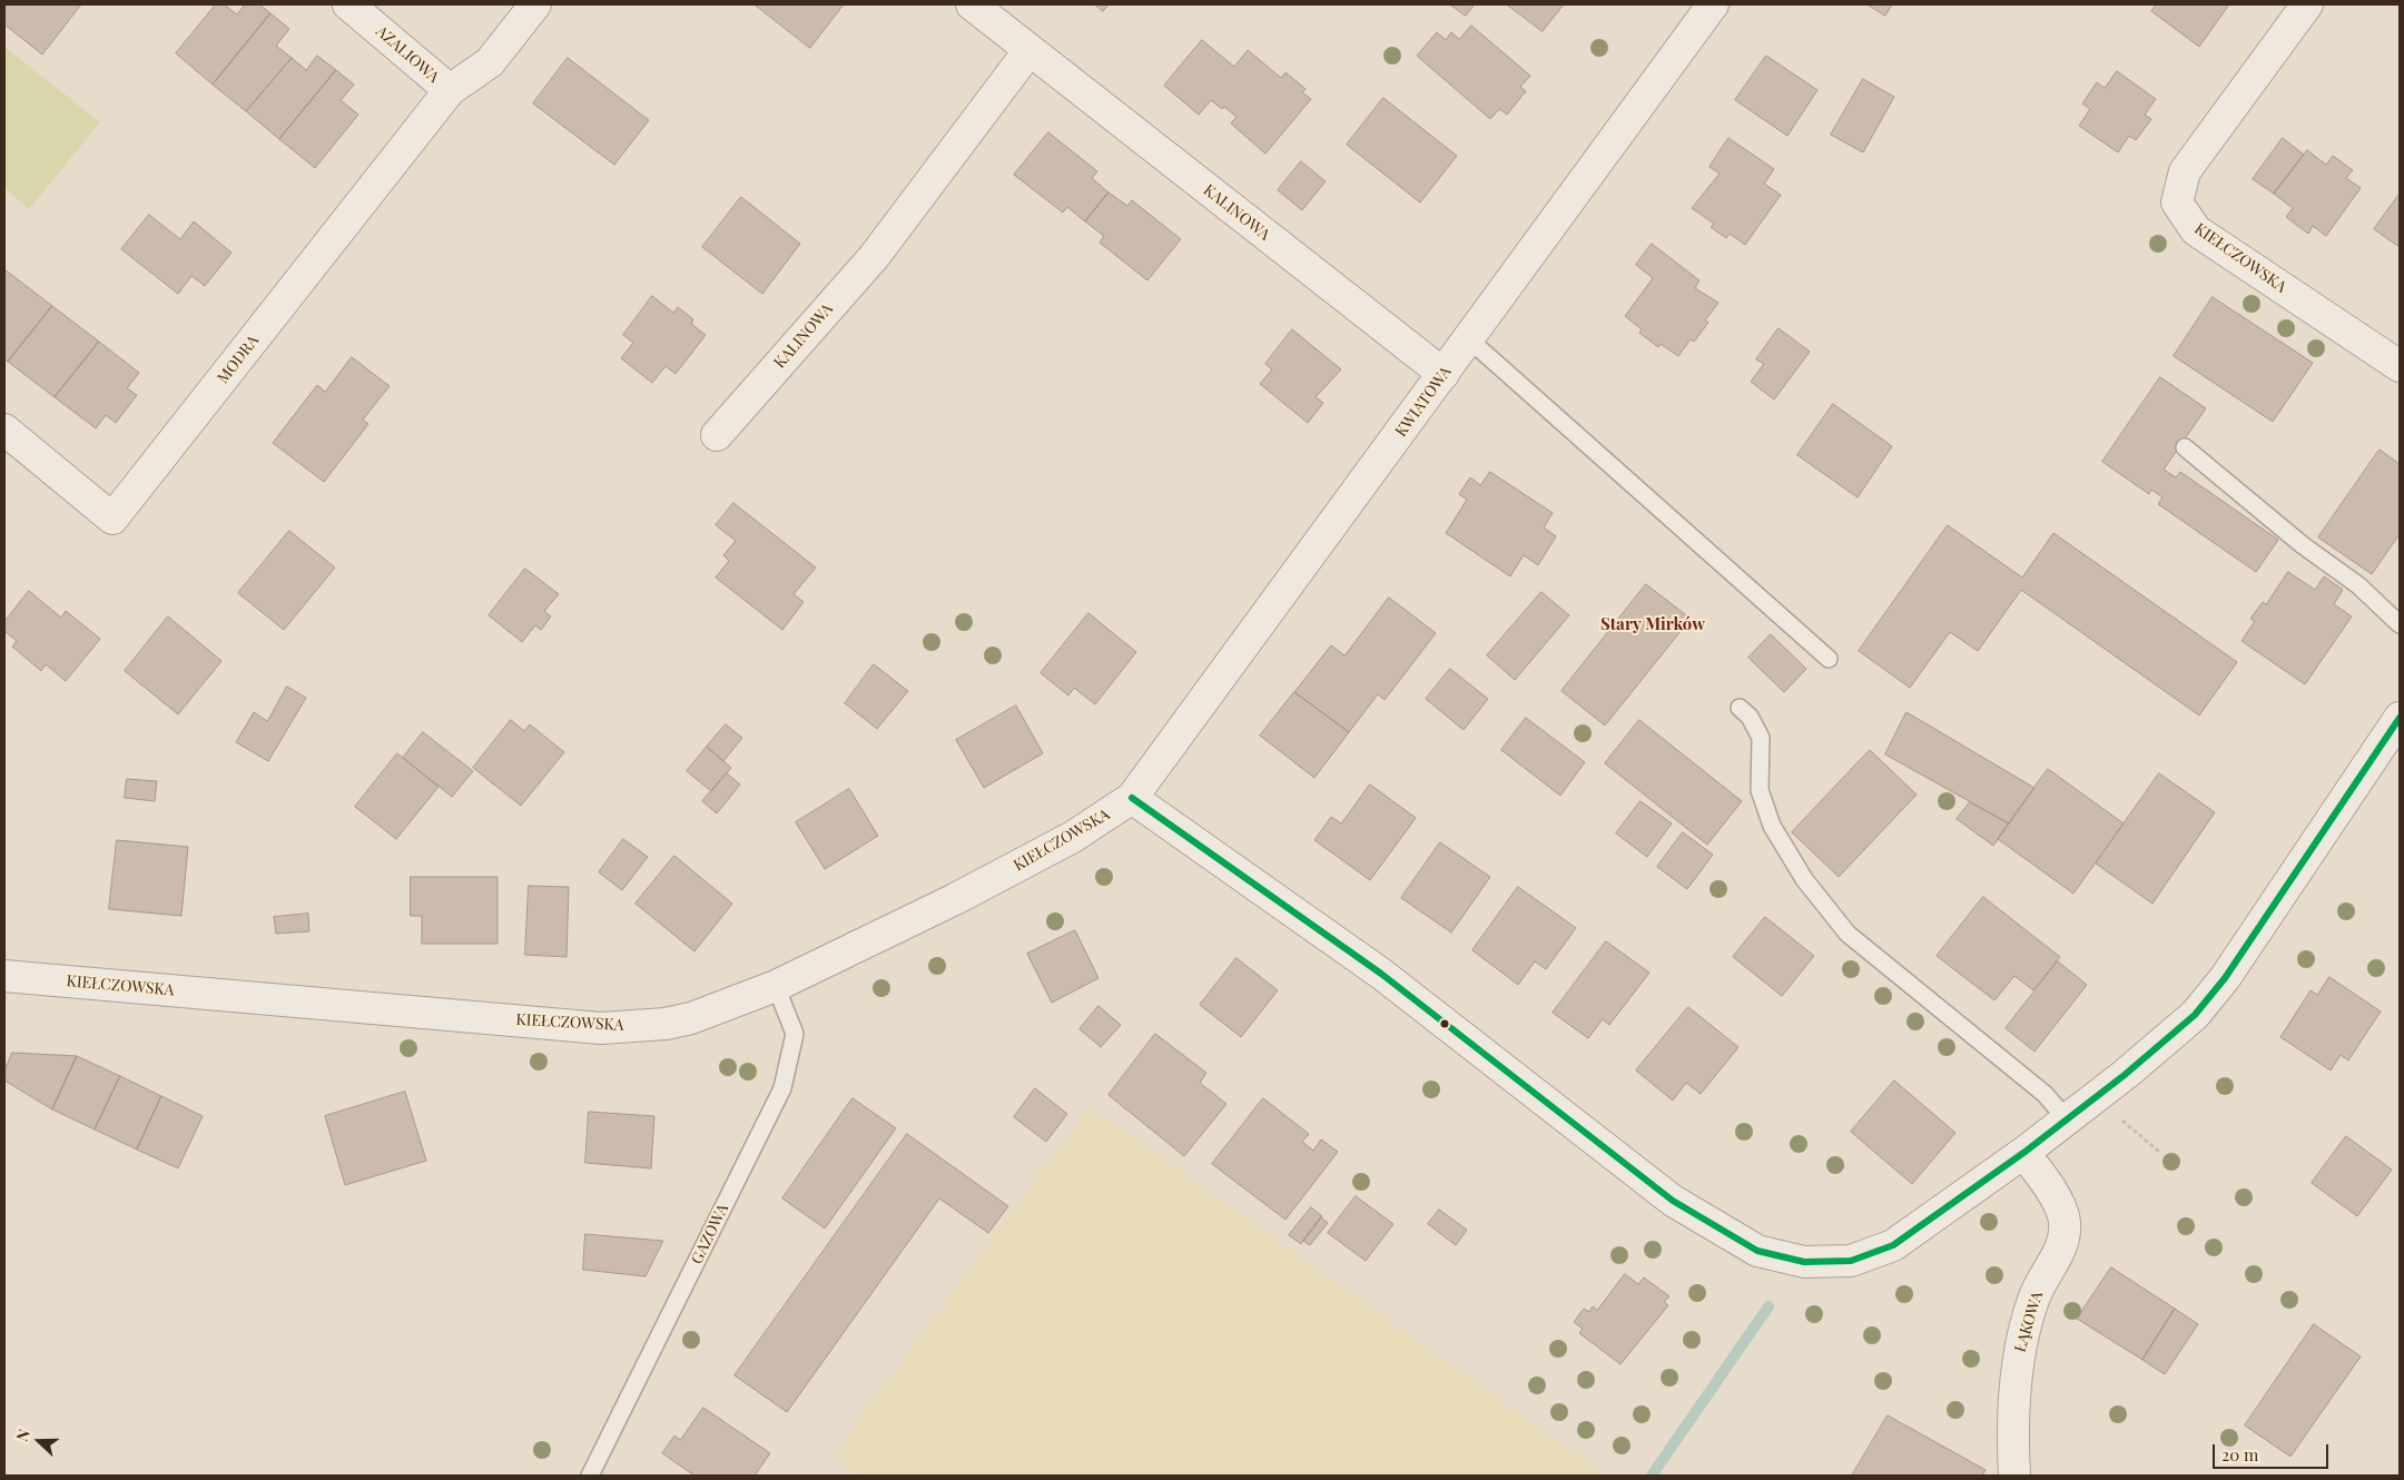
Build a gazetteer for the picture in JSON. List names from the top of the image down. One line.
{"streets":{"street":["AZALIOWA","KALINOWA","KIEŁCZOWSKA","MODRA","KWIATOWA","ŁĄKOWA"],"lane":["GAZOWA"]},"crossings":[["AZALIOWA","MODRA"],["KALINOWA","KWIATOWA"],["KIEŁCZOWSKA","KWIATOWA"],["KIEŁCZOWSKA","GAZOWA"]],"districts":["Stary Mirków"],"scale_bar":"20 m","north":"left"}
